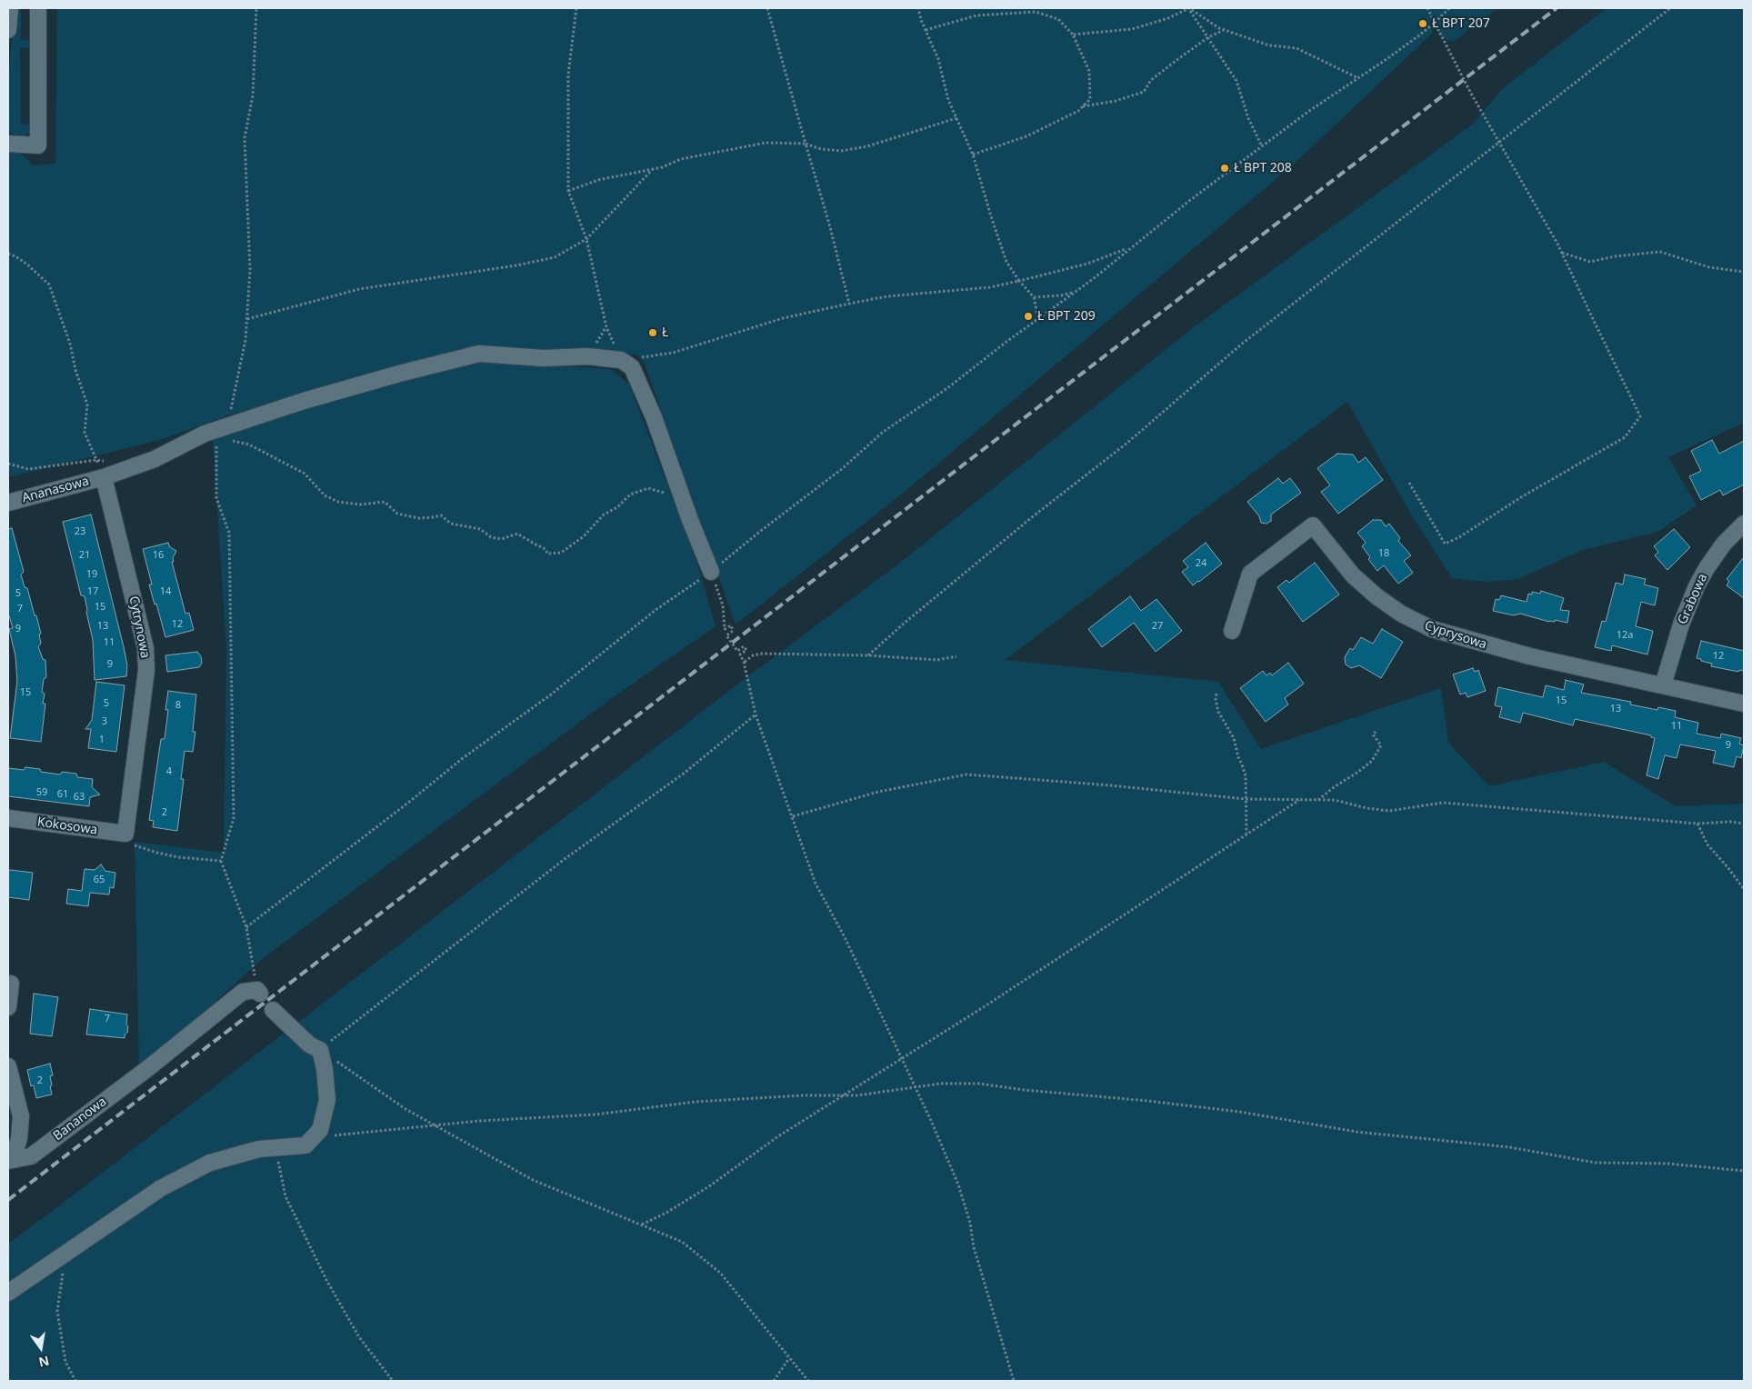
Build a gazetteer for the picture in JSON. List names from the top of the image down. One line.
{"streets":{"street":["Ananasowa","Grabowa","Cytrynowa","Cyprysowa","Kokosowa","Bananowa"]},"crossings":[["Ananasowa","Cytrynowa"],["Grabowa","Cyprysowa"],["Cytrynowa","Kokosowa"]],"places":["Ł BPT 207","Ł BPT 208","Ł BPT 209","Ł"],"house_numbers":["23","18","21","16","24","19","17","14","5","15","7","12","13","27","9","12a","11","12","9","15","15","5","8","13","3","11","1","9","4","59","61","63","2","65","7","2"],"north":"bottom"}
